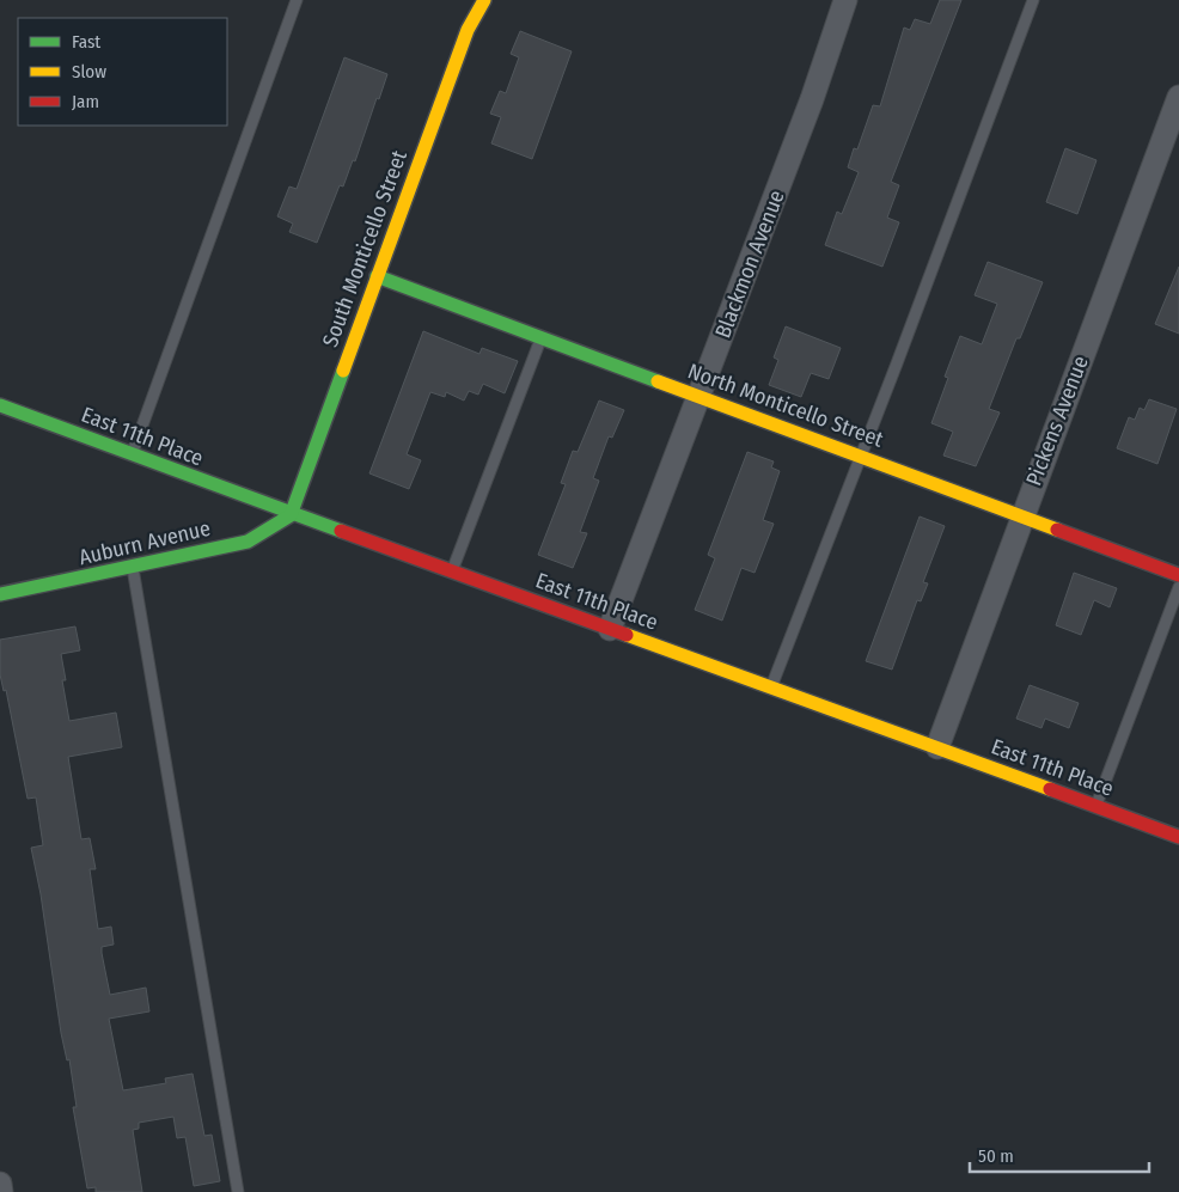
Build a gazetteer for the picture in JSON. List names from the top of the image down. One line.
{"streets":{"street":["South Monticello Street","Blackmon Avenue","North Monticello Street","Pickens Avenue","East 11th Place","Auburn Avenue"]},"crossings":[["South Monticello Street","North Monticello Street"],["South Monticello Street","East 11th Place"],["South Monticello Street","Auburn Avenue"],["Blackmon Avenue","North Monticello Street"],["Blackmon Avenue","East 11th Place"],["North Monticello Street","Pickens Avenue"],["Pickens Avenue","East 11th Place"],["East 11th Place","Auburn Avenue"]],"legend":["Fast","Slow","Jam"],"scale_bar":"50 m"}
